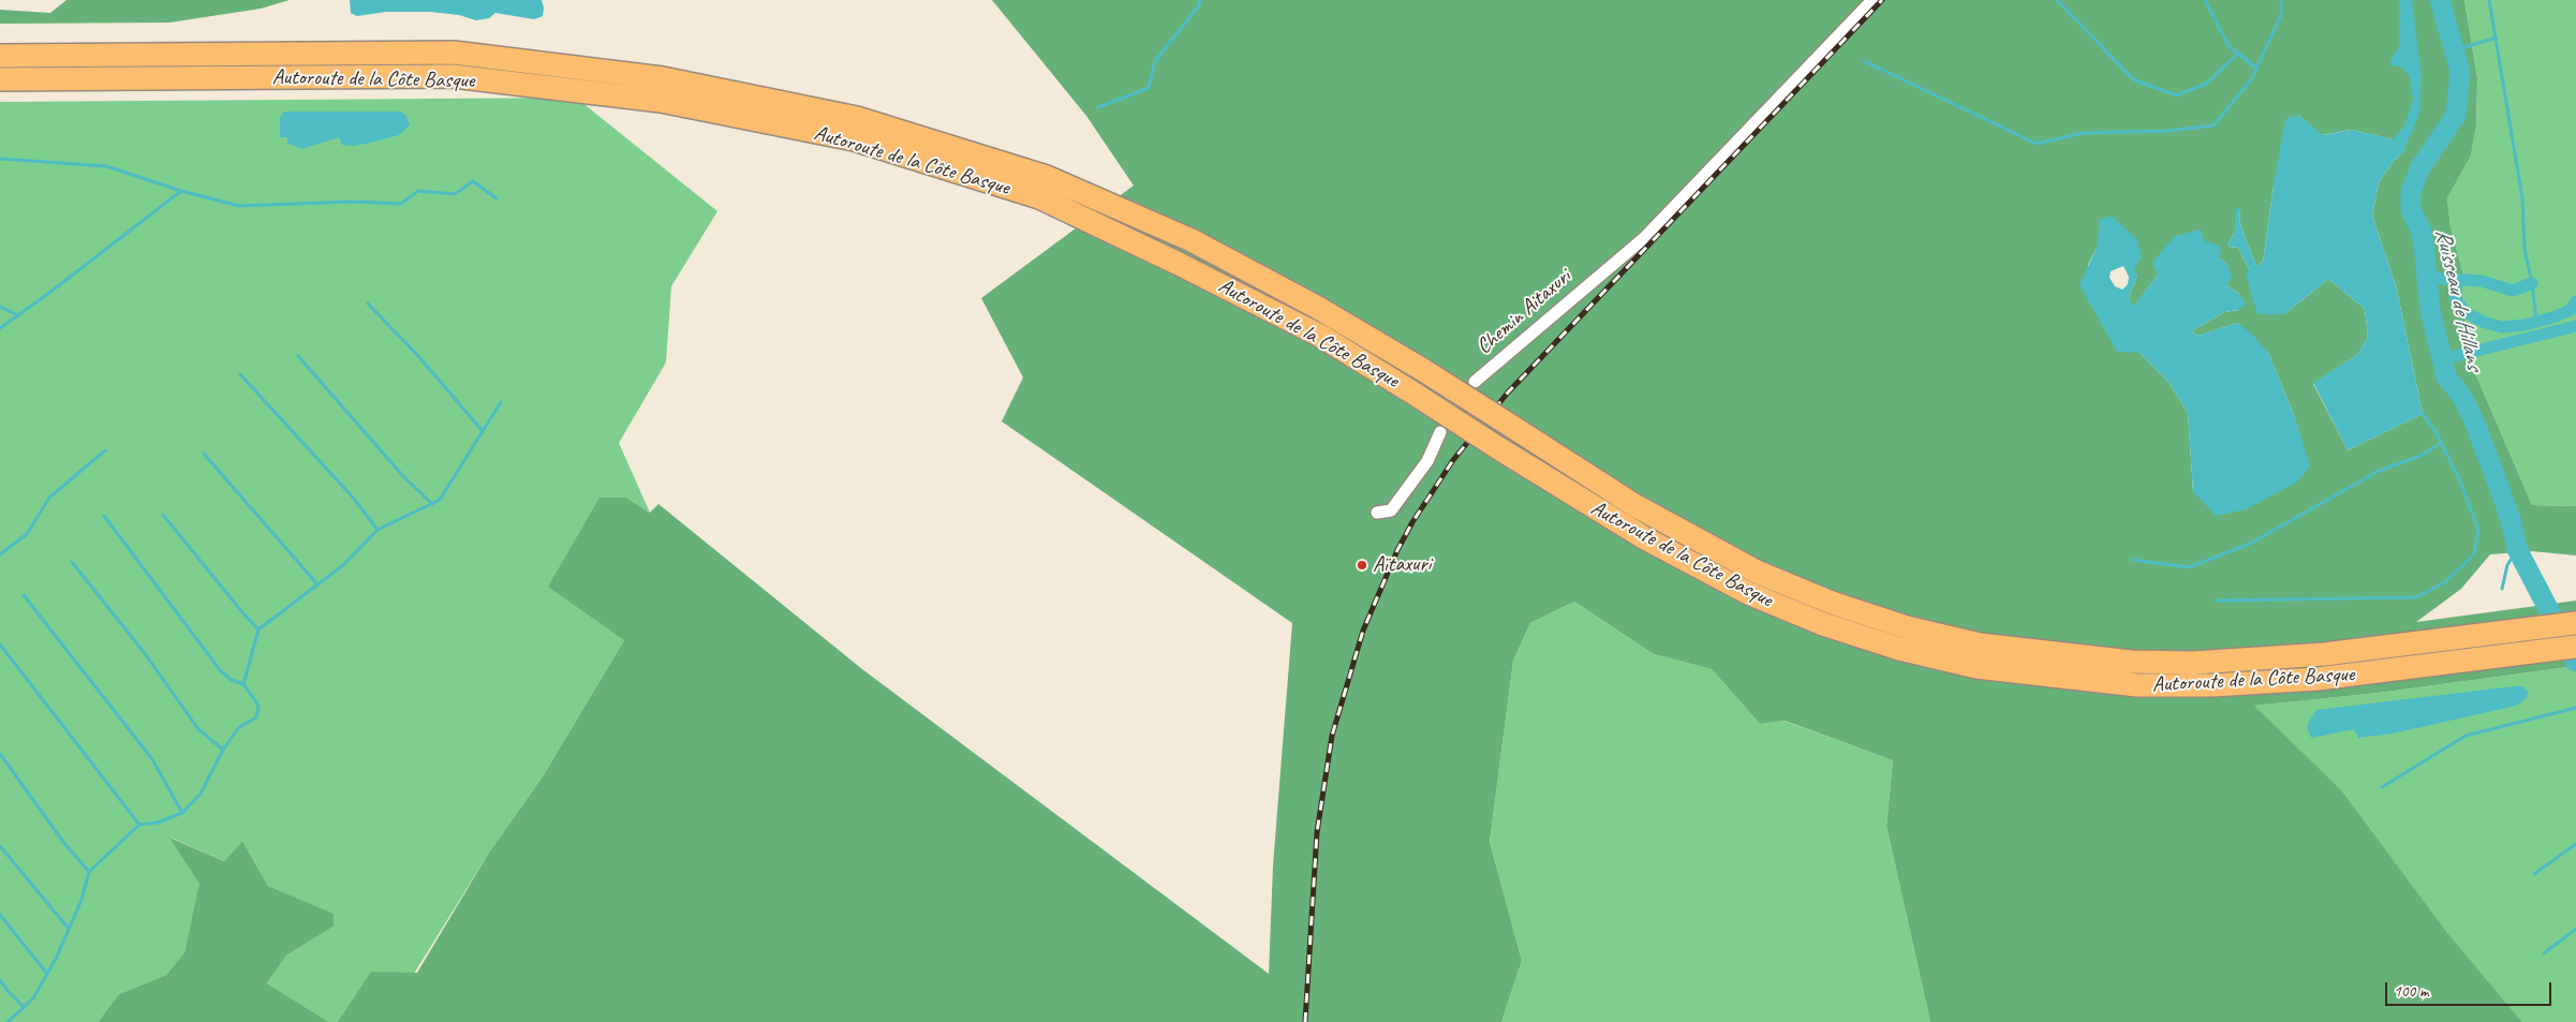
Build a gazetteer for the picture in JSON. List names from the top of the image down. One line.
{"streets":{"highway":["Autoroute de la Côte Basque"],"street":["Chemin Aitaxuri"]},"water":["Ruisseau de Hillans"],"places":["Aïtaxuri"],"scale_bar":"100 m"}
